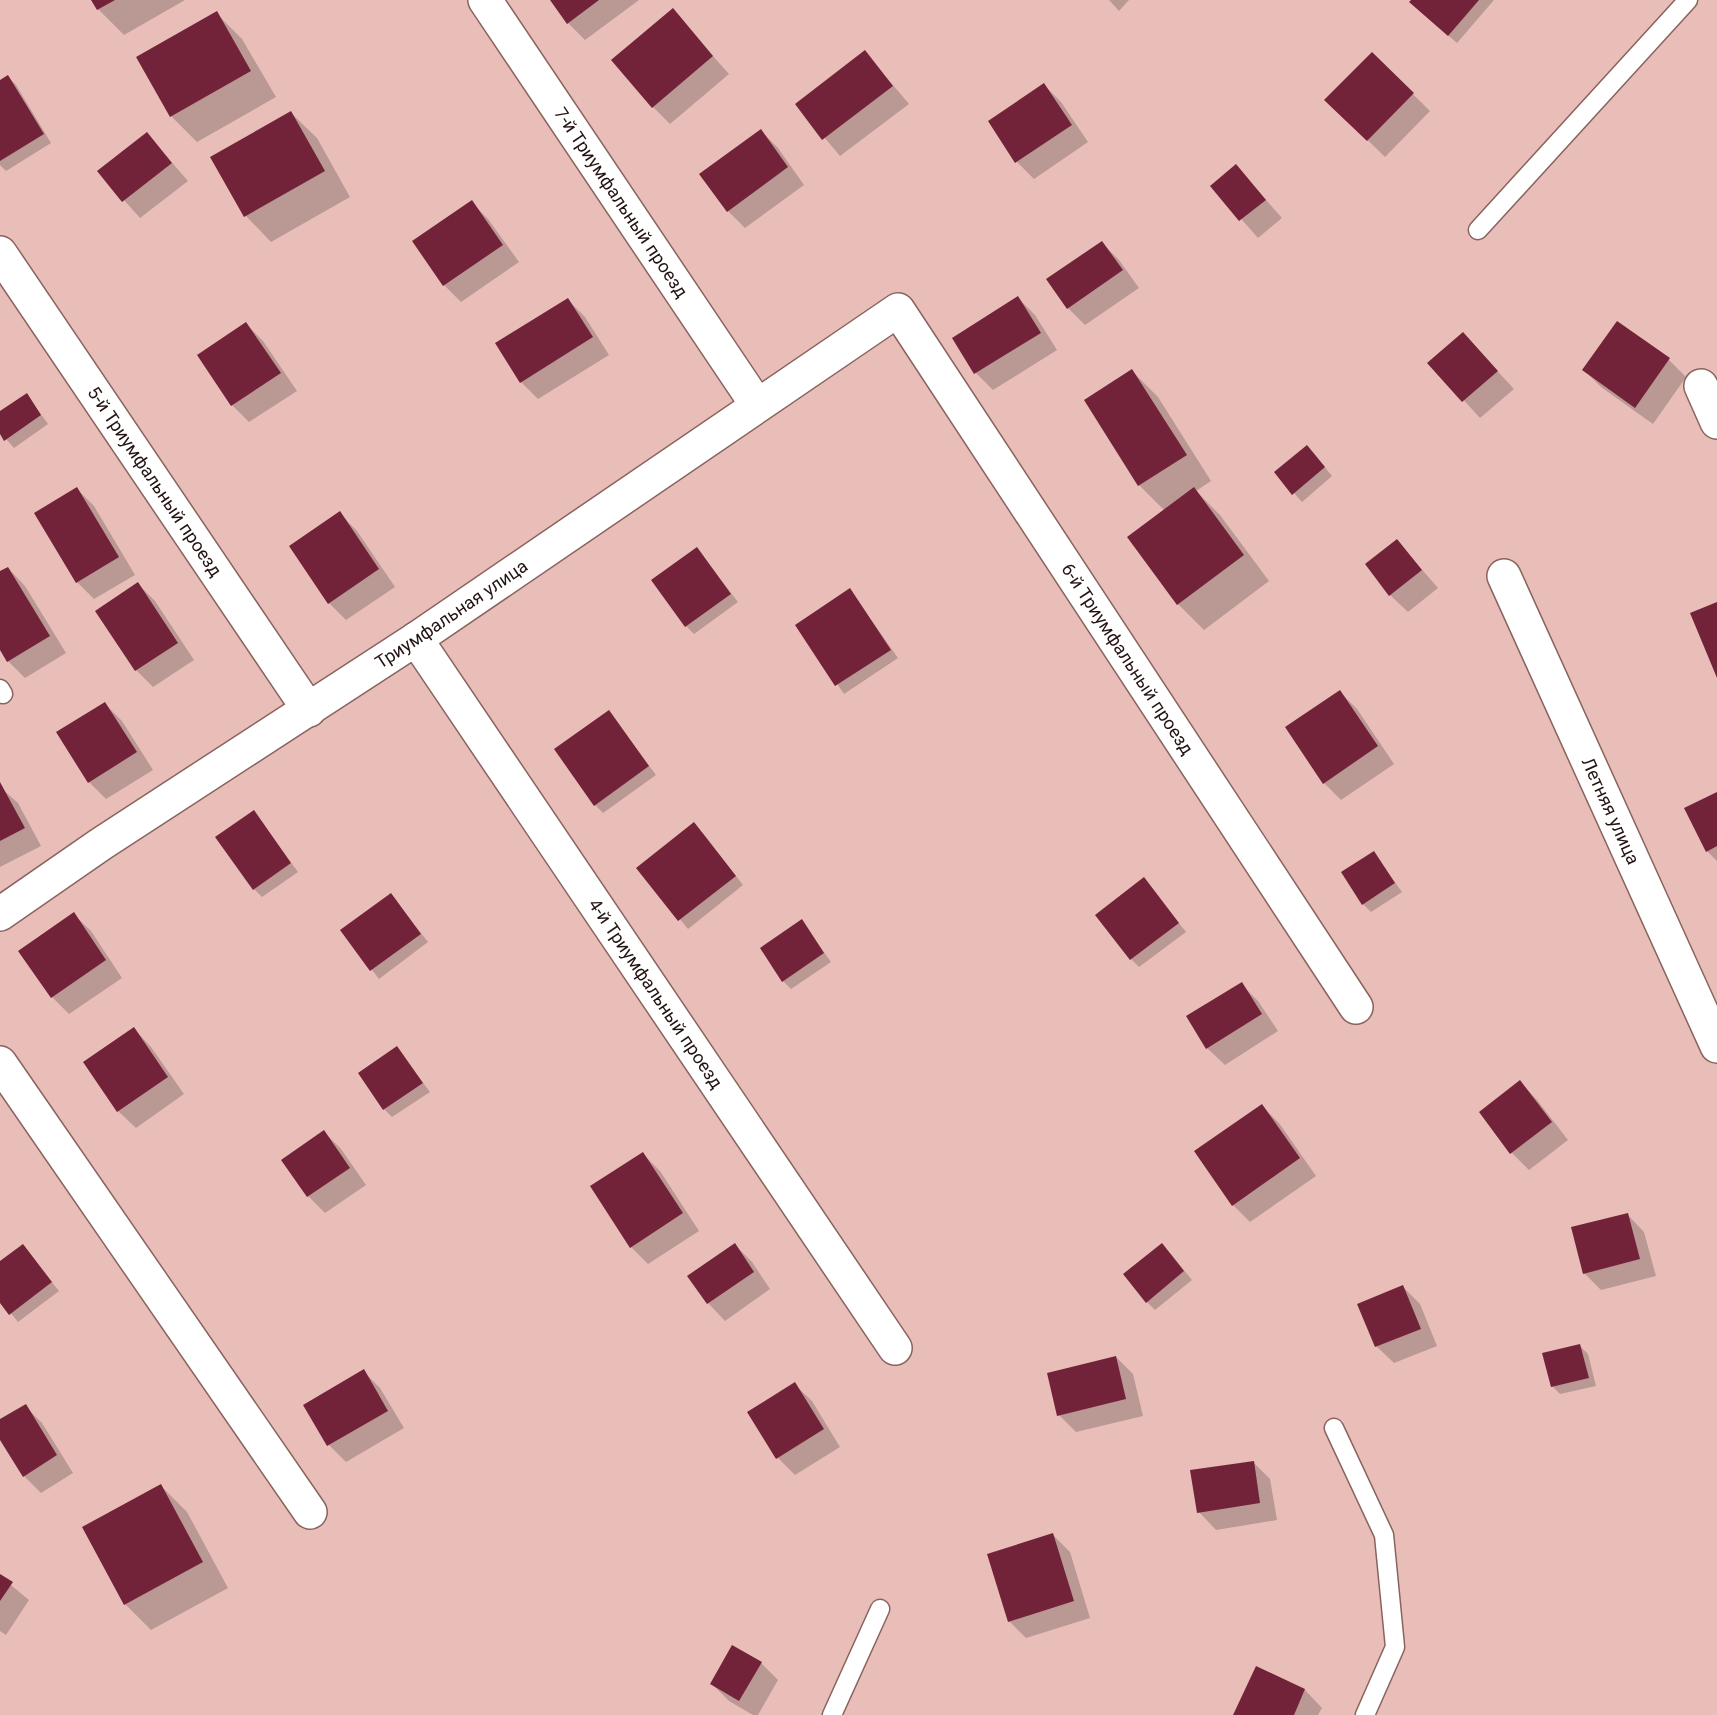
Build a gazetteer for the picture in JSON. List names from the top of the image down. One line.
{"streets":{"street":["7-й Триумфальный проезд","5-й Триумфальный проезд","Триумфальная улица","6-й Триумфальный проезд","Летняя улица","4-й Триумфальный проезд"]},"crossings":[["7-й Триумфальный проезд","Триумфальная улица"],["5-й Триумфальный проезд","Триумфальная улица"],["Триумфальная улица","6-й Триумфальный проезд"],["Триумфальная улица","4-й Триумфальный проезд"]]}
